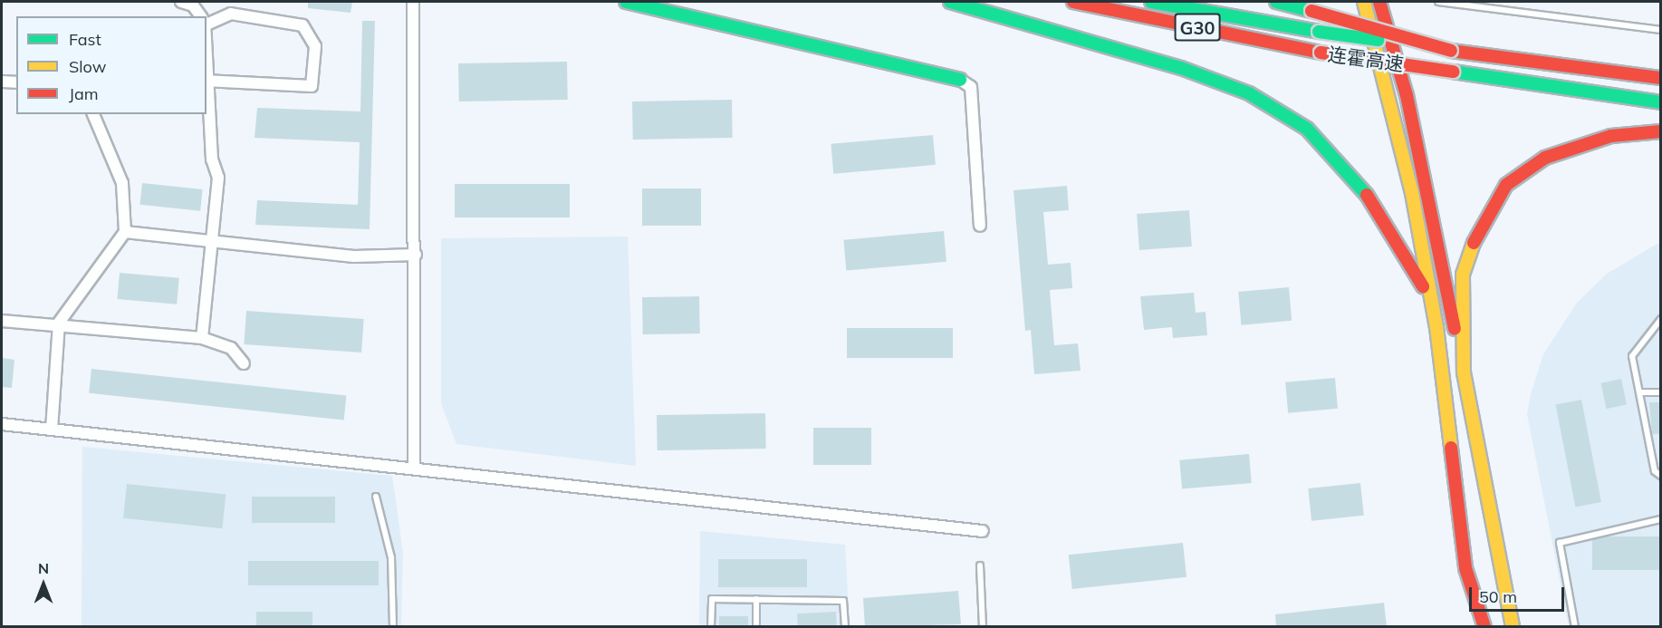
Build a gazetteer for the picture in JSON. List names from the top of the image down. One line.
{"streets":{"main road":["G30","连霍高速"]},"legend":["Fast","Slow","Jam"],"scale_bar":"50 m","north":"top"}
